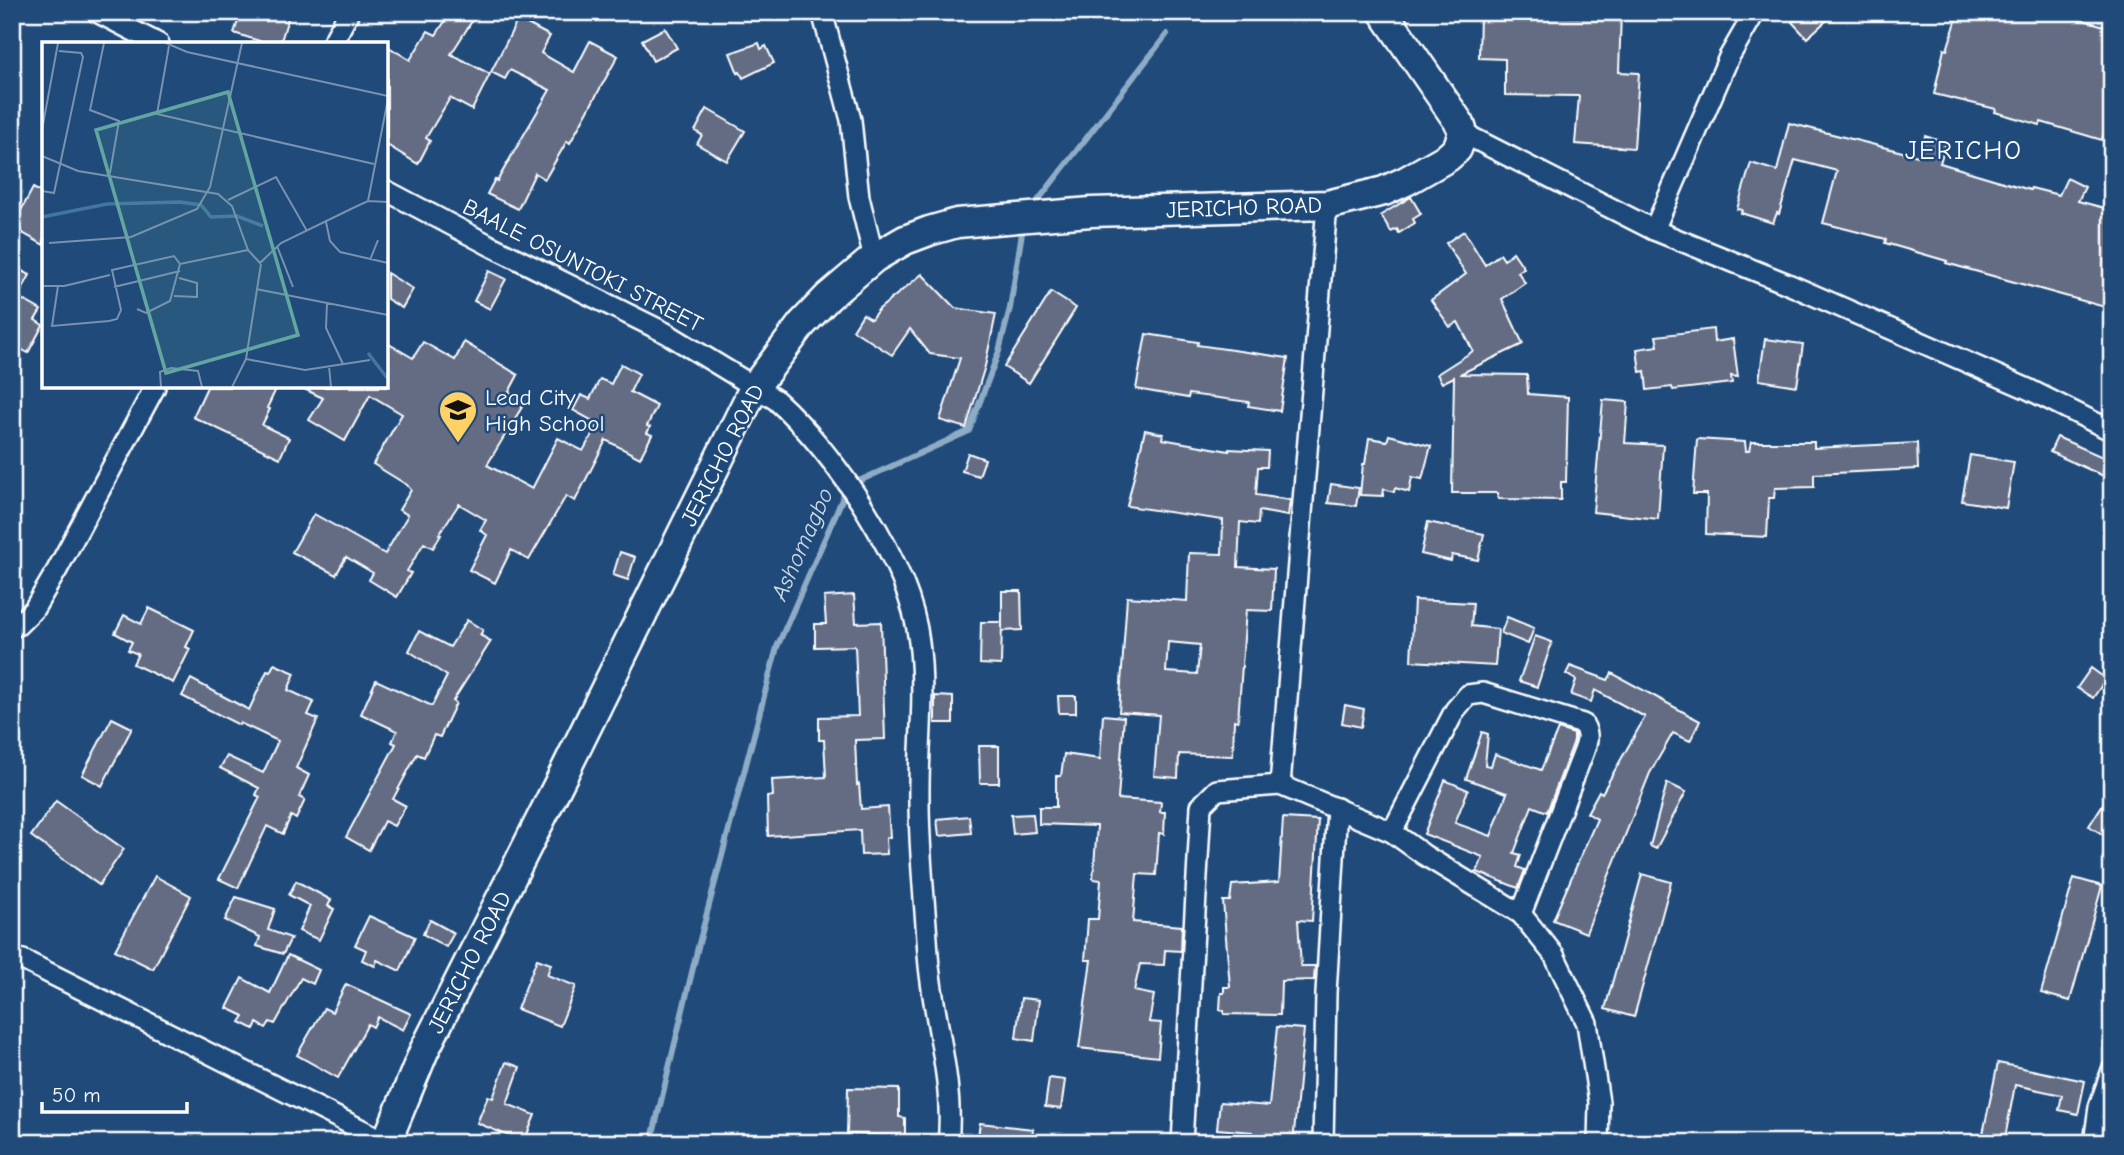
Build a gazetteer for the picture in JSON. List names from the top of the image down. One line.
{"streets":{"street":["JERICHO ROAD","BAALE OSUNTOKI STREET"]},"crossings":[["JERICHO ROAD","BAALE OSUNTOKI STREET"]],"districts":["JERICHO"],"water":["Ashomagbo"],"places":{"school or university":["Lead City High School"]},"scale_bar":"50 m"}
